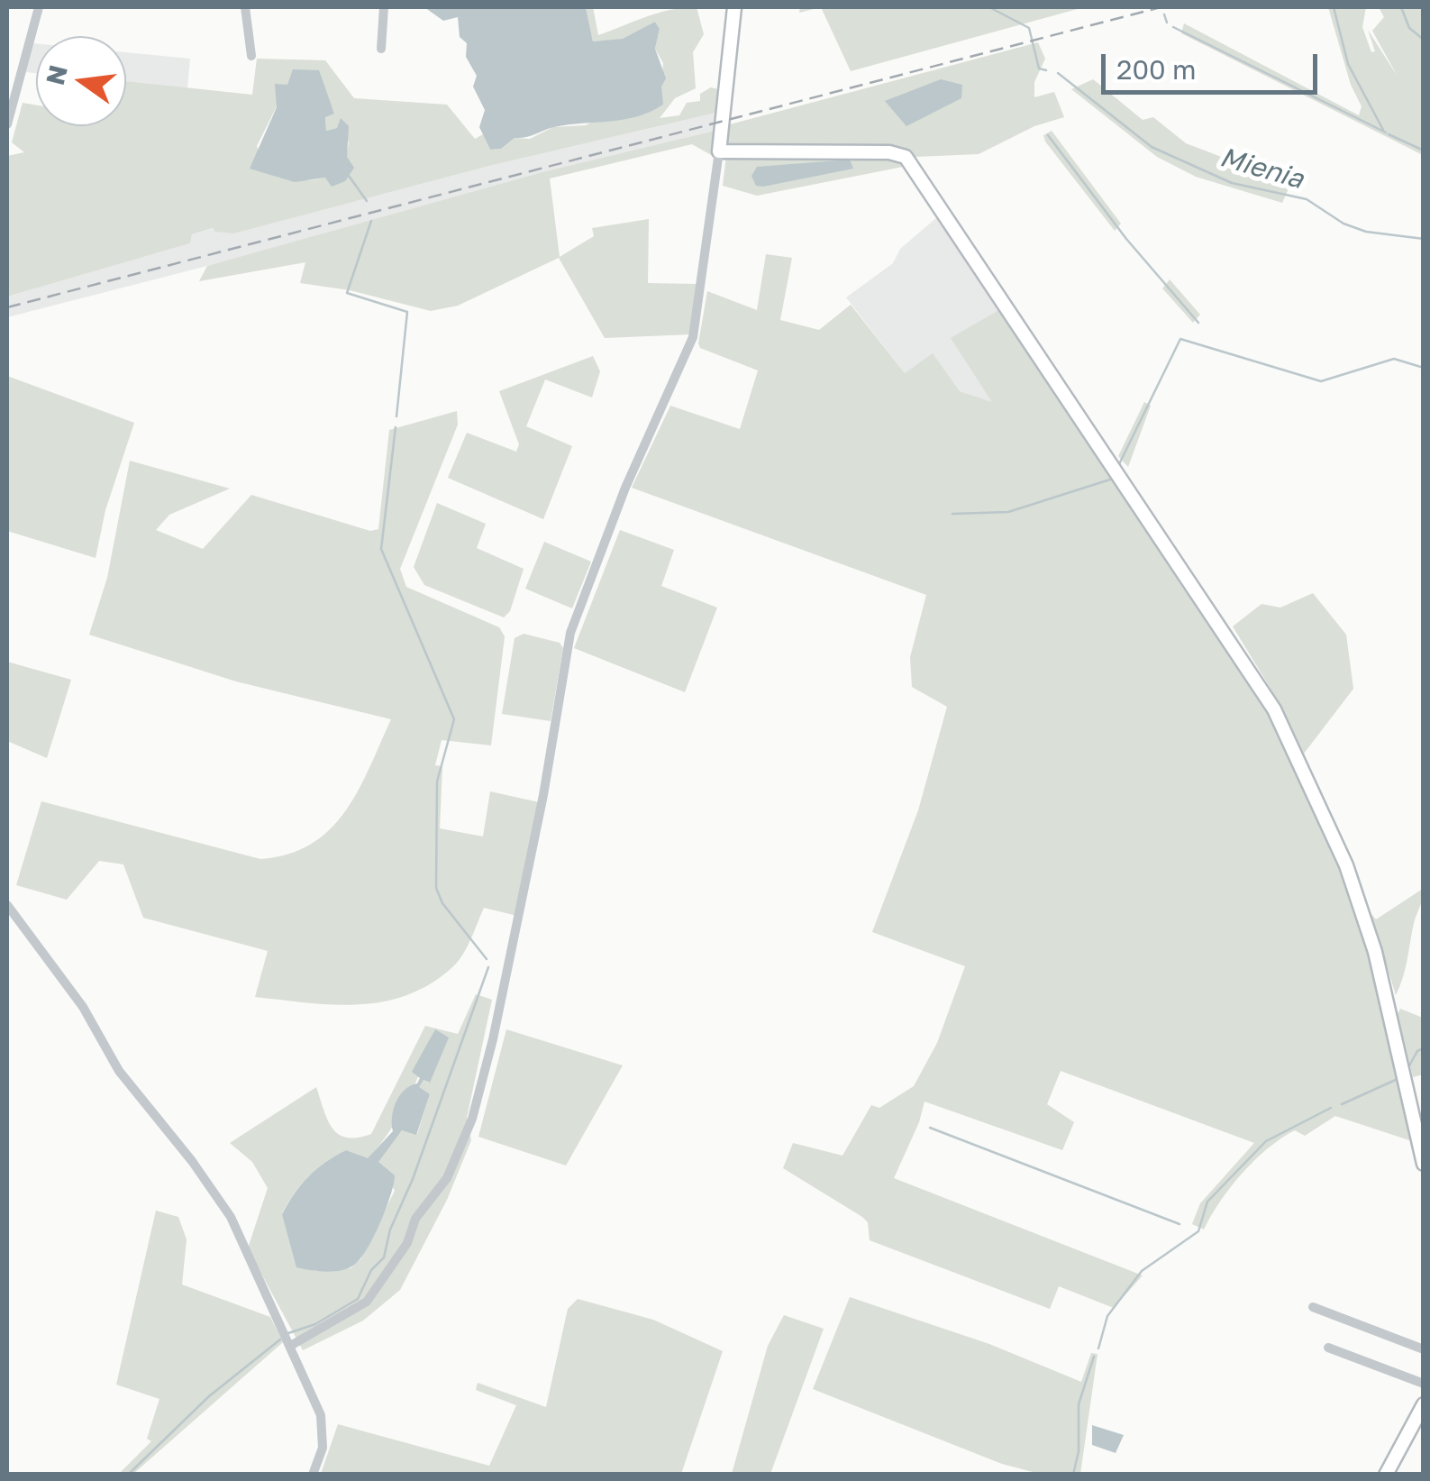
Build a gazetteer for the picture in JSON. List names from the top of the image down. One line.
{"water":["Mienia"],"scale_bar":"200 m","north":"left"}
